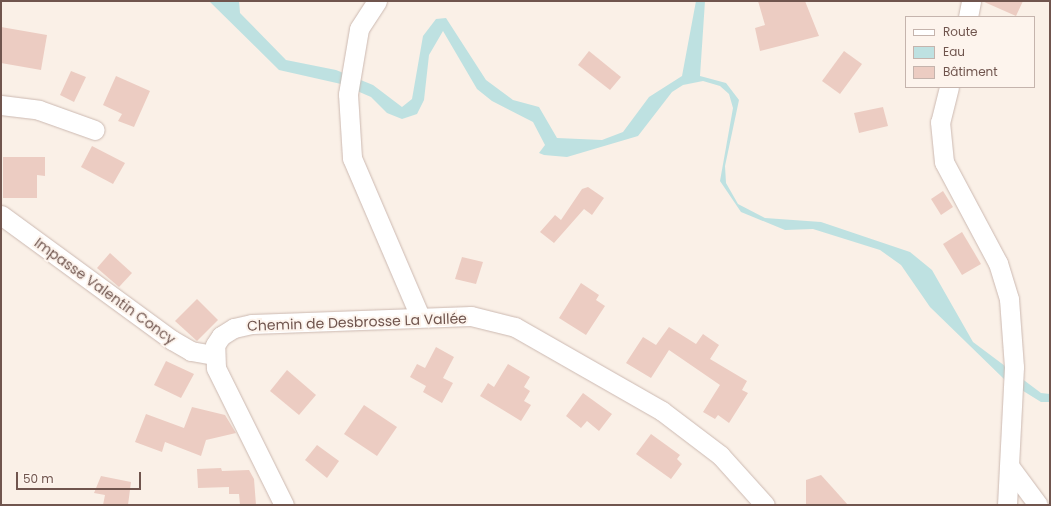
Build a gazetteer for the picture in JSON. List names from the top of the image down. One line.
{"streets":{"street":["Impasse Valentin Concy","Chemin de Desbrosse La Vallée"]},"crossings":[["Impasse Valentin Concy","Chemin de Desbrosse La Vallée"]],"legend":["Route","Eau","Bâtiment"],"scale_bar":"50 m"}
